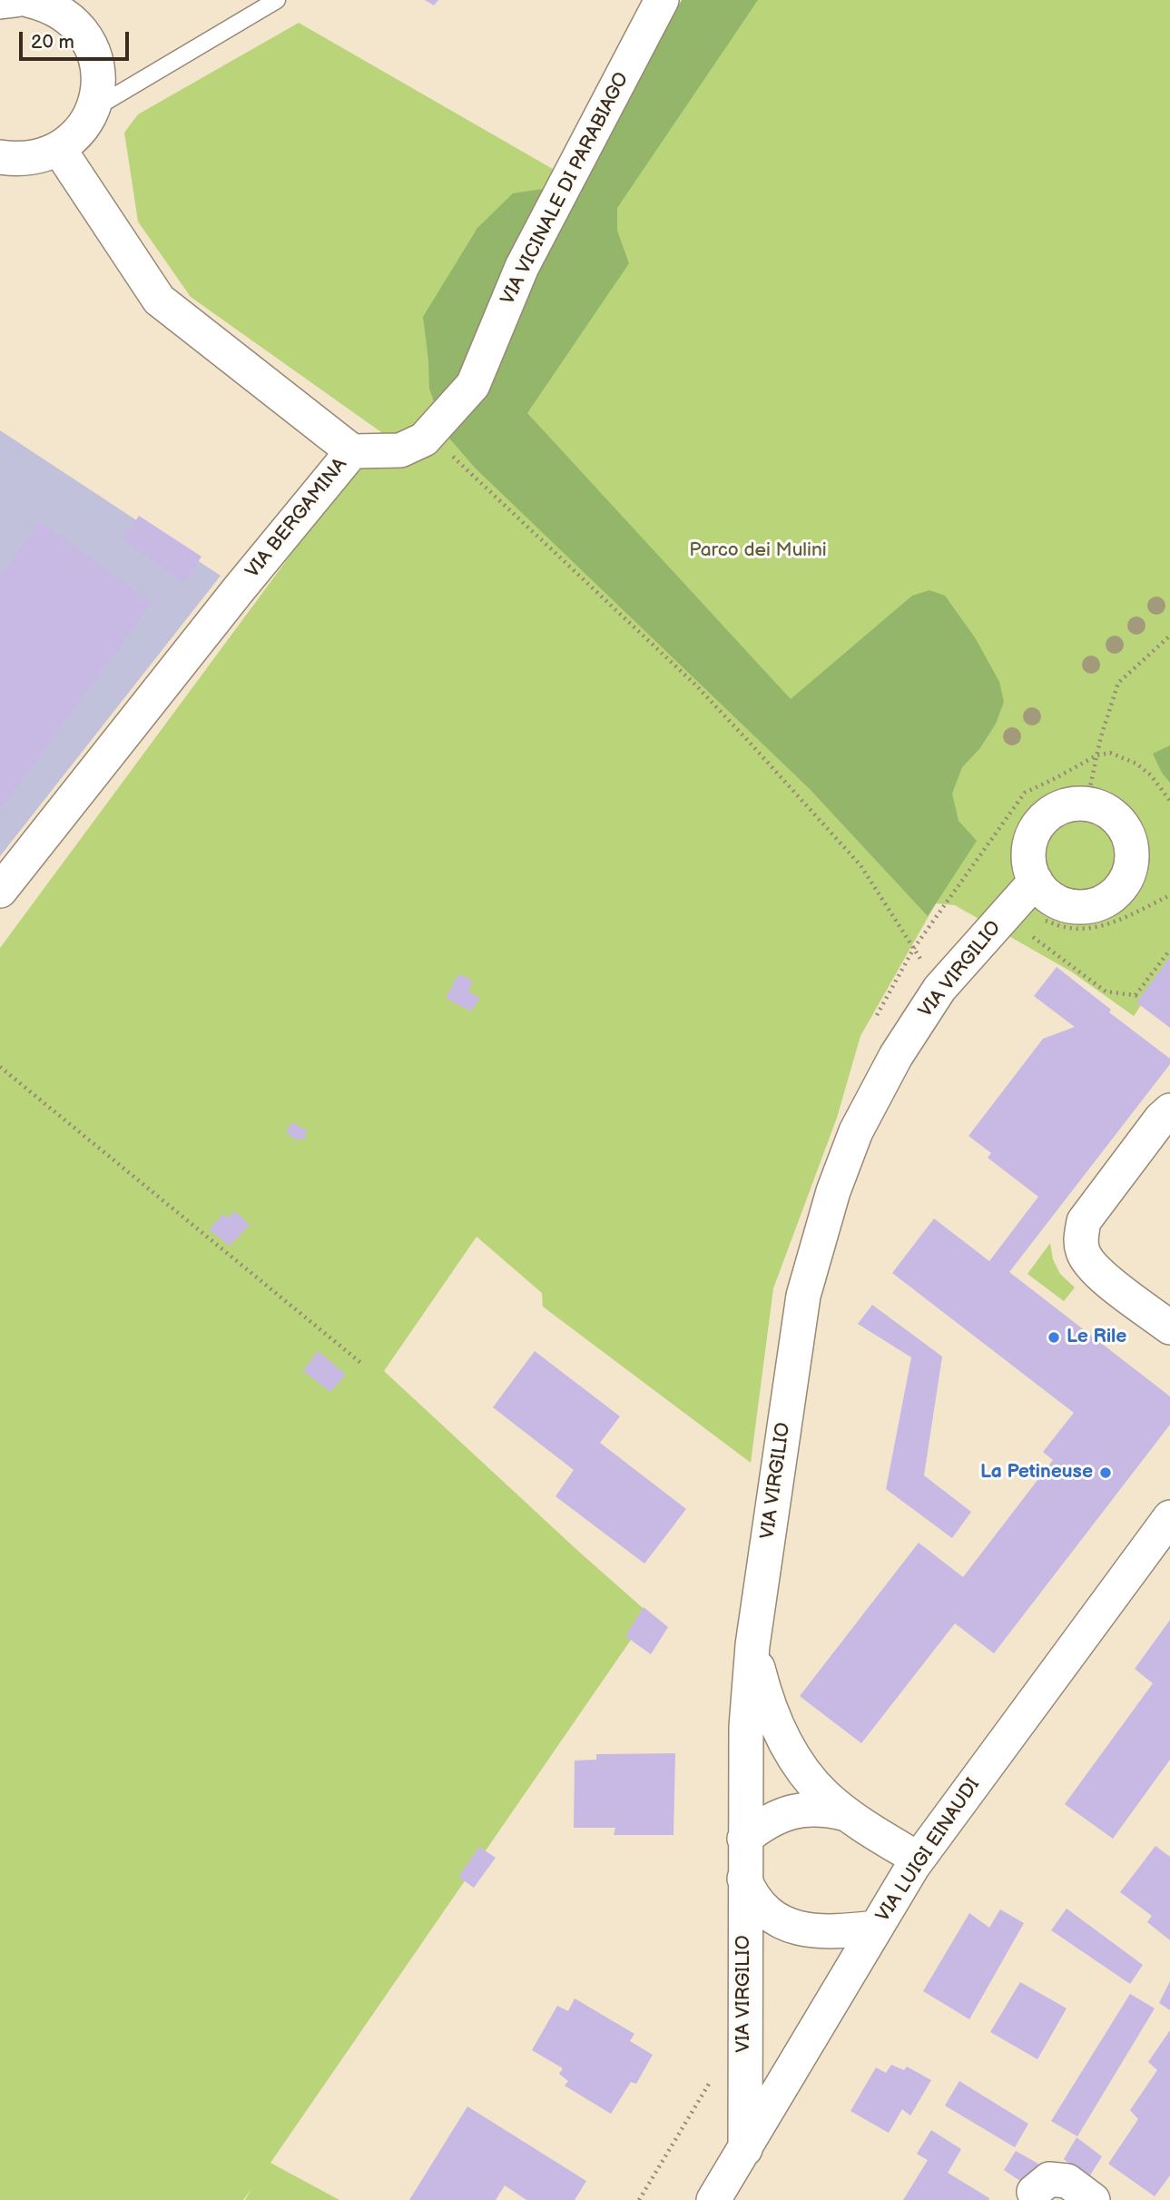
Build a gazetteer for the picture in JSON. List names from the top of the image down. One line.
{"streets":{"street":["VIA VICINALE DI PARABIAGO","VIA BERGAMINA","VIA VIRGILIO","VIA LUIGI EINAUDI"]},"crossings":[["VIA VICINALE DI PARABIAGO","VIA BERGAMINA"],["VIA VIRGILIO","VIA LUIGI EINAUDI"]],"parks":["Parco dei Mulini"],"places":["Le Rile","La Petineuse"],"scale_bar":"20 m"}
